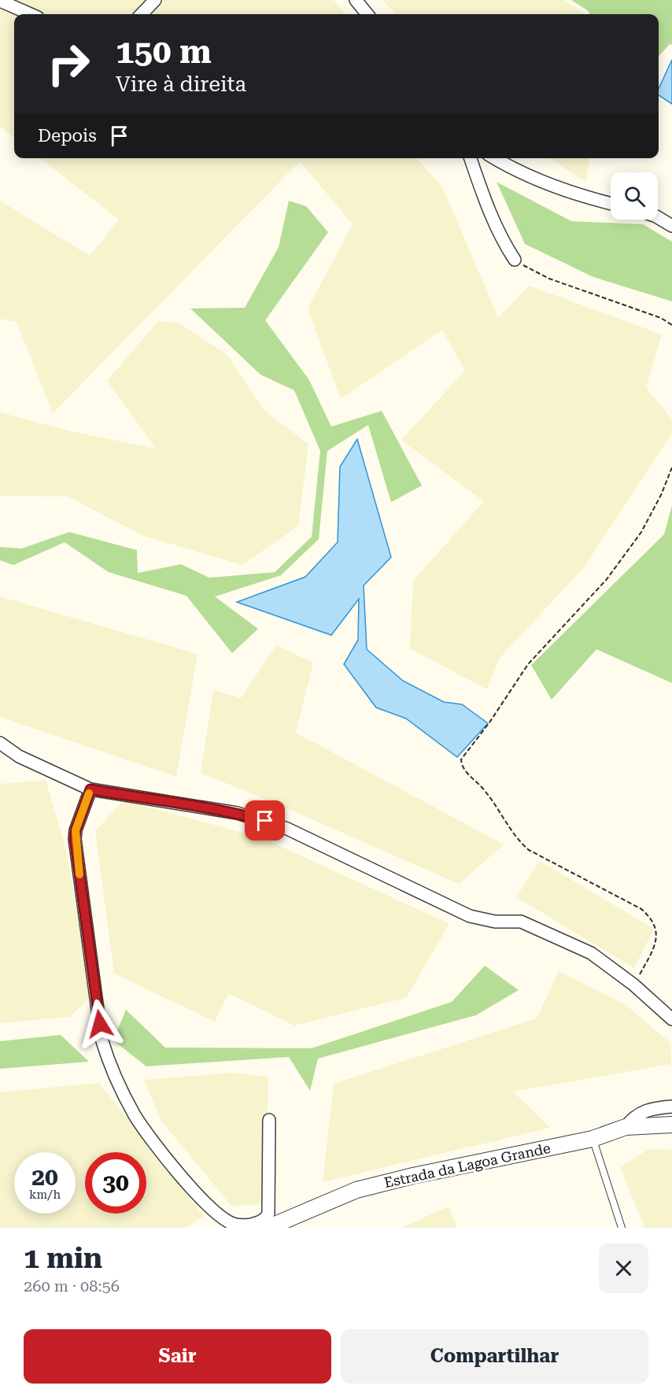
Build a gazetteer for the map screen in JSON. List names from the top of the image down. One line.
{"streets":{"street":["Estrada da Lagoa Grande"]},"page":{"turn":["150 m","Vire à direita"],"then":"Depois","speed":"20 km/h","limit":"30","heading":["1 min","260 m · 08:56"],"buttons":["Sair","Compartilhar"]}}
